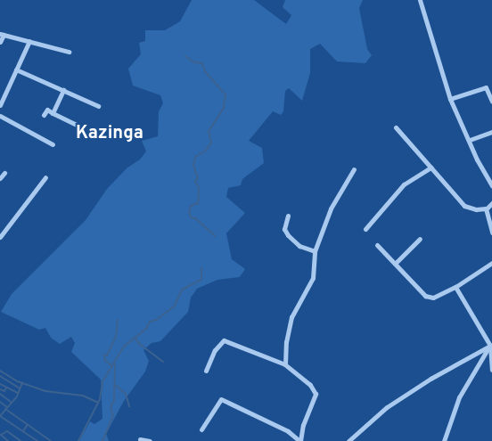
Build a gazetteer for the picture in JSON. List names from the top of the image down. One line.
{"districts":["Kazinga"]}
